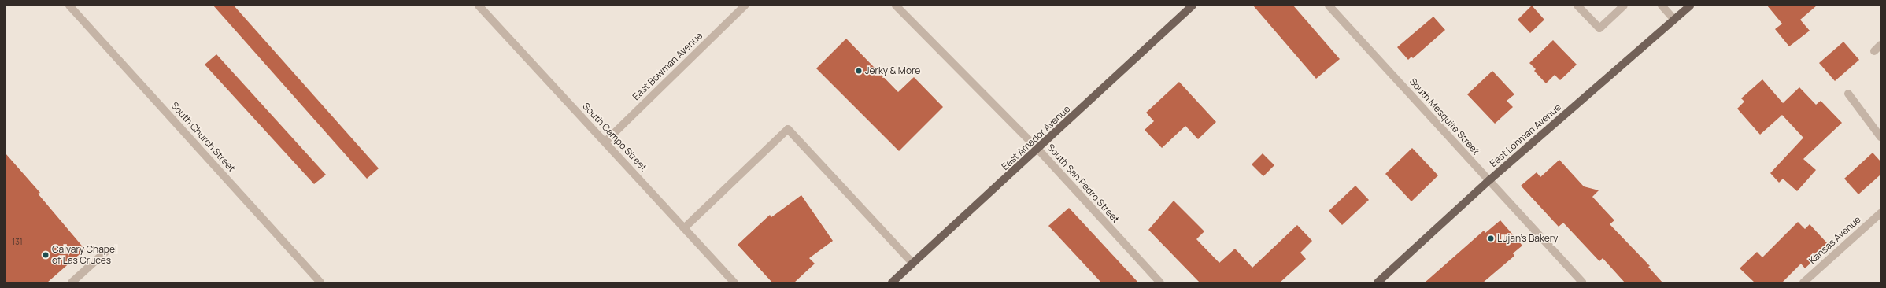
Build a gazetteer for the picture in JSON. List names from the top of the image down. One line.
{"streets":{"main road":["East Lohman Avenue","East Amador Avenue"],"street":["East Bowman Avenue","South Mesquite Street","South Church Street","South Campo Street","South San Pedro Street","Kansas Avenue"]},"crossings":[["East Bowman Avenue","South Campo Street"],["South Mesquite Street","East Lohman Avenue"],["East Amador Avenue","South San Pedro Street"]],"places":["Jerky & More","Lujan's Bakery","Calvary Chapel of Las Cruces"],"house_numbers":["131"]}
